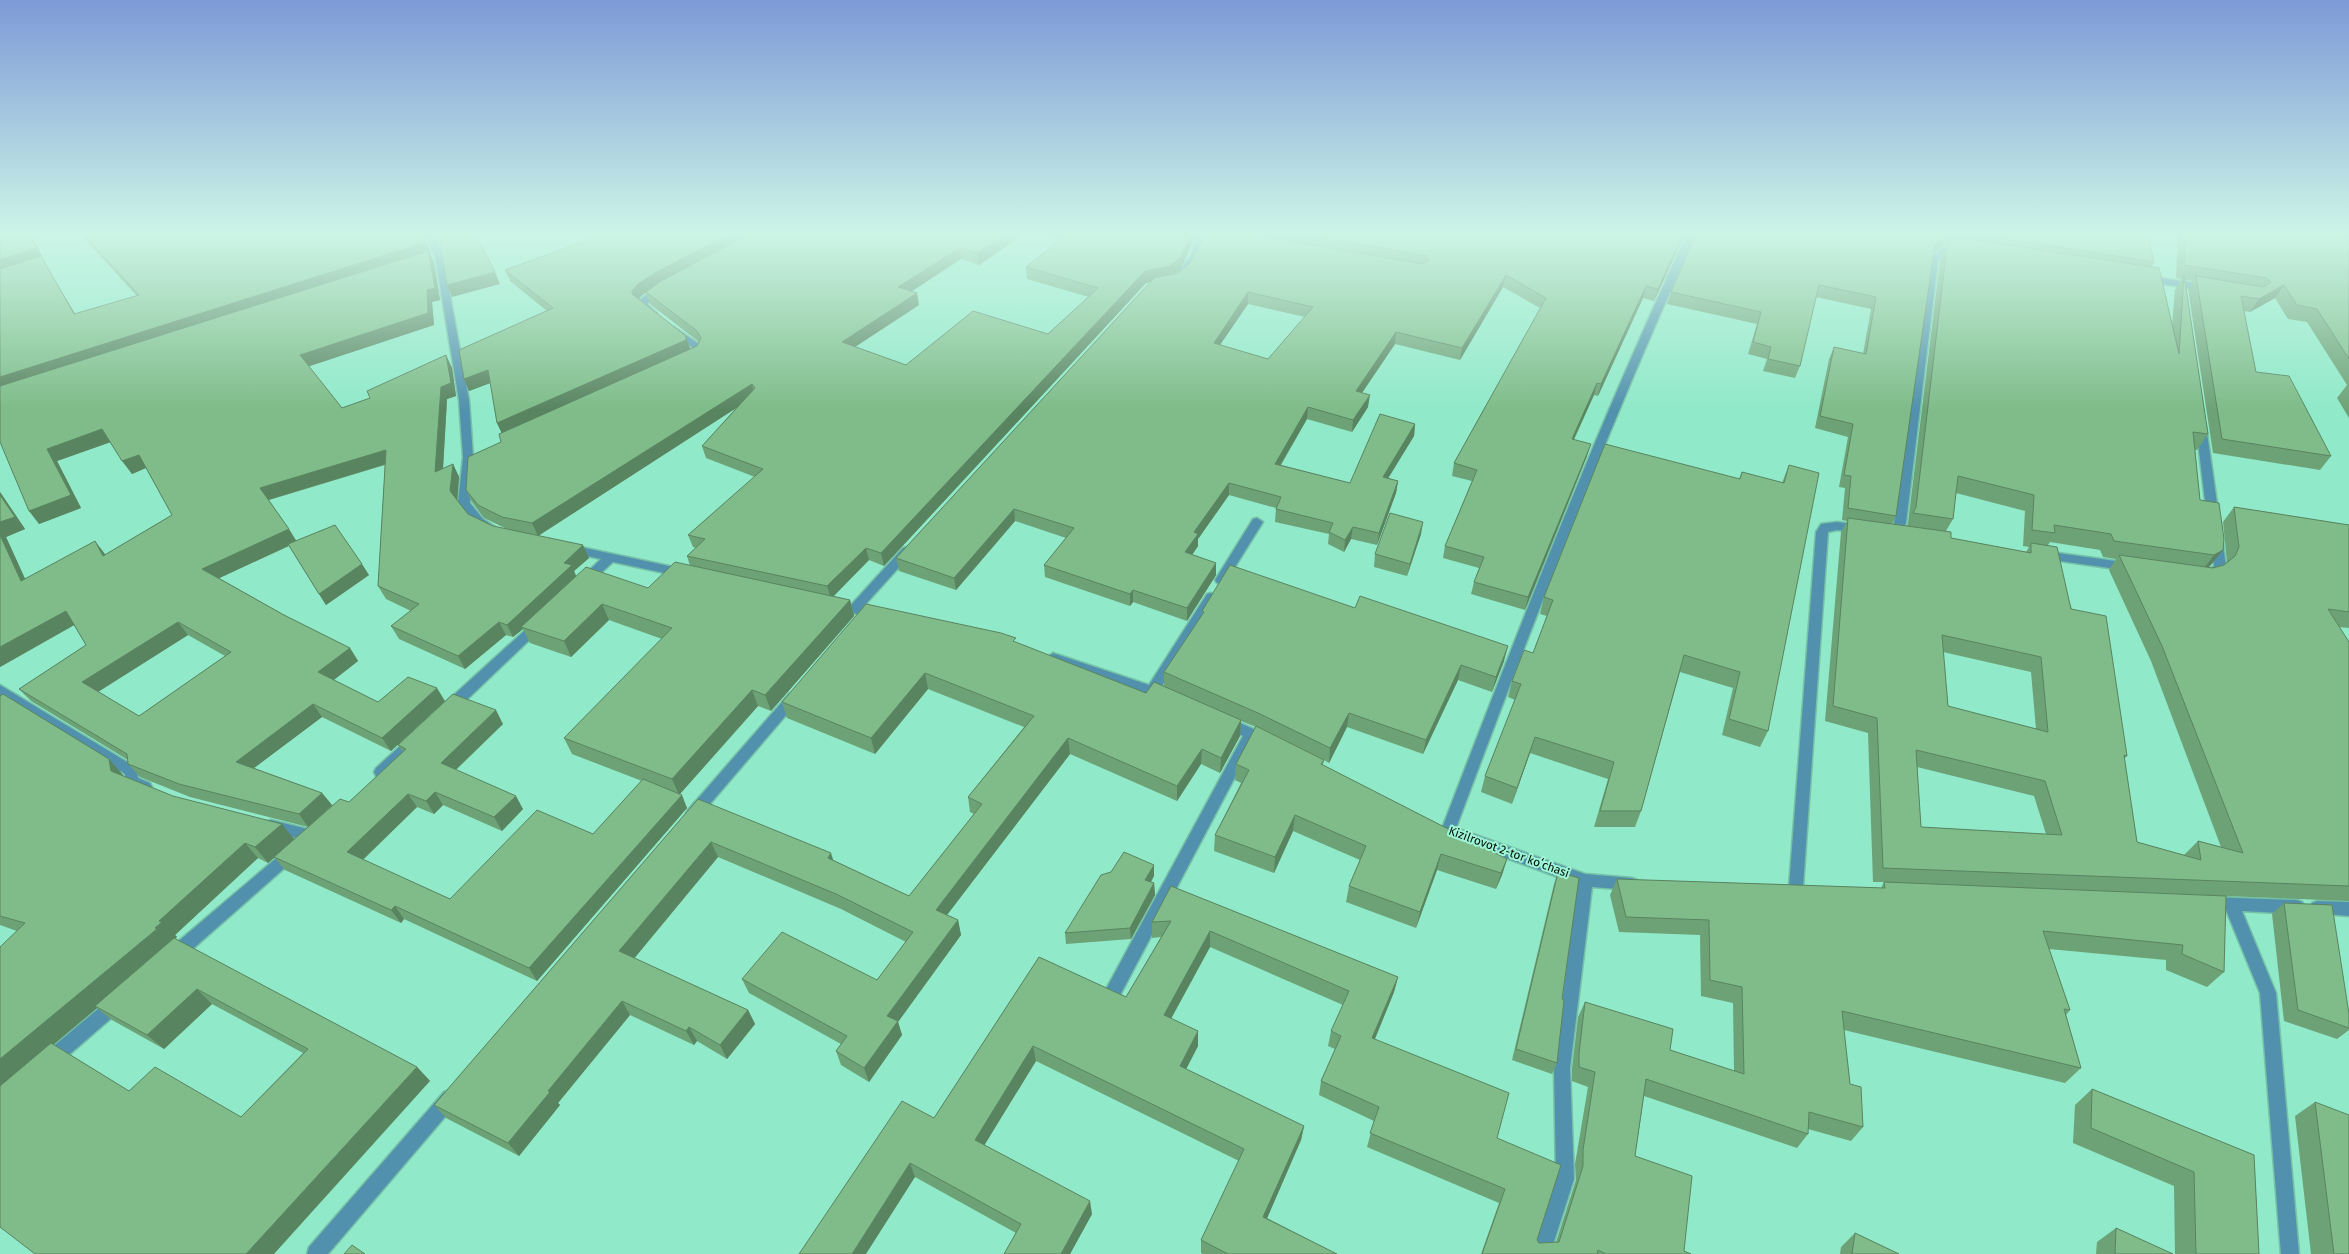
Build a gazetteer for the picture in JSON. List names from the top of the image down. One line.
{"streets":{"street":["Kizilrovot 2-tor koʻchasi"]}}
